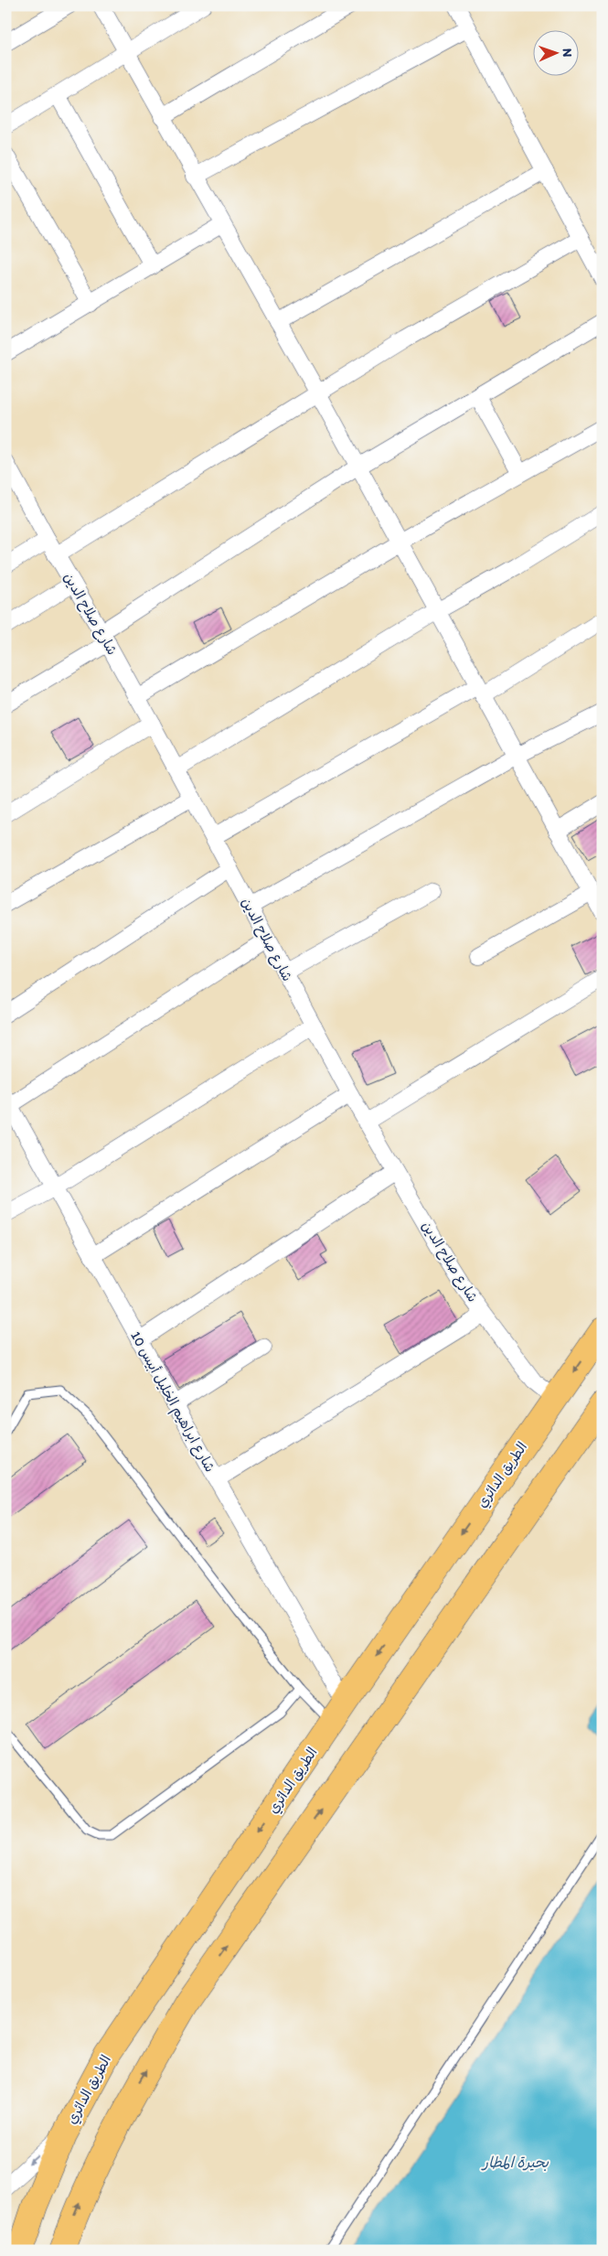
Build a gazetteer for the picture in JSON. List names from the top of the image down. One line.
{"streets":{"main road":["الطريق الدائري"],"street":["شارع صلاح الدين","شارع ابراهيم الخليل أبيس 10"]},"crossings":[["شارع صلاح الدين","الطريق الدائري"],["شارع ابراهيم الخليل أبيس 10","الطريق الدائري"]],"water":["بحيرة المطار"],"north":"right"}
